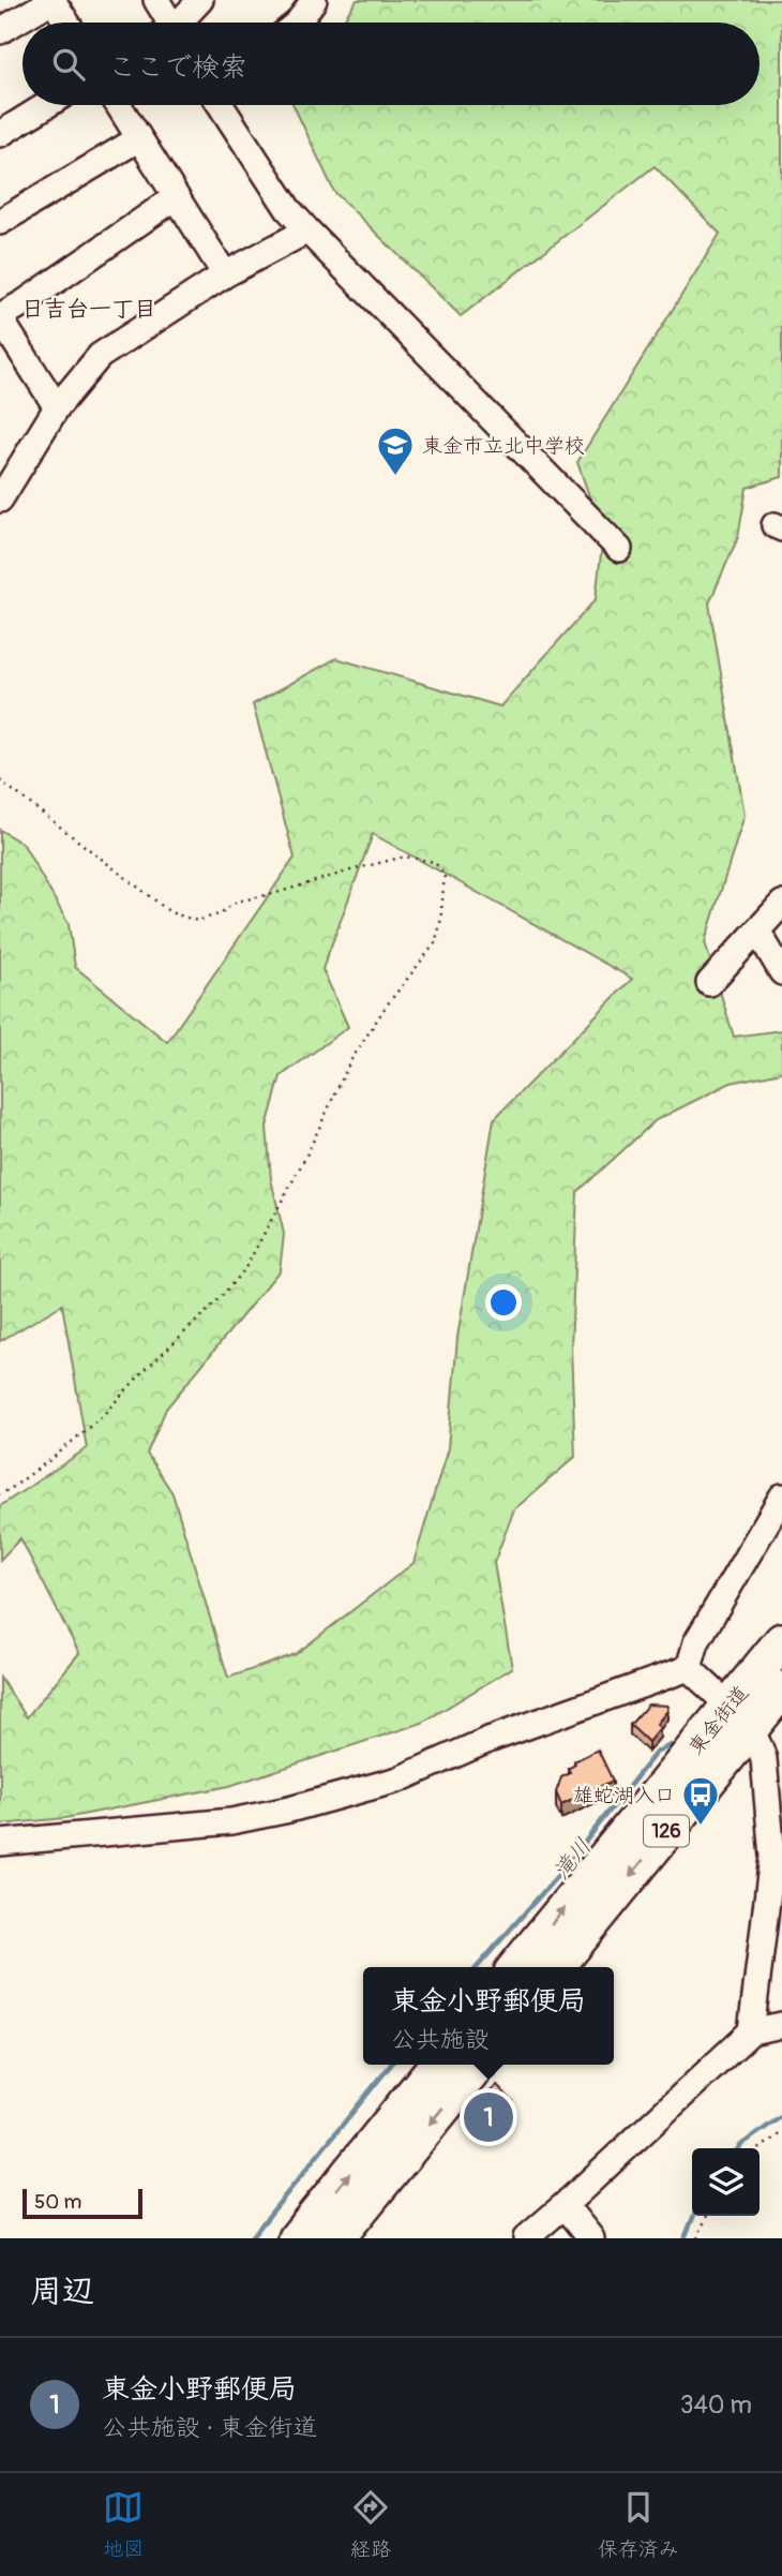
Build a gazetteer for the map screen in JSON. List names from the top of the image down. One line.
{"streets":{"highway":["東金街道","126"]},"districts":["日吉台一丁目"],"water":["滝川"],"places":{"school or university":["東金市立北中学校"],"bus stop":["雄蛇湖入口"]},"scale_bar":"50 m","page":{"search":"ここで検索","popup":["東金小野郵便局","公共施設"],"pins":"1","scale":"50 m","heading":"周辺","list":[{"mark":"1","name":"東金小野郵便局","note":"公共施設 · 東金街道","value":"340 m"}],"nav":["地図","経路","保存済み"]}}
